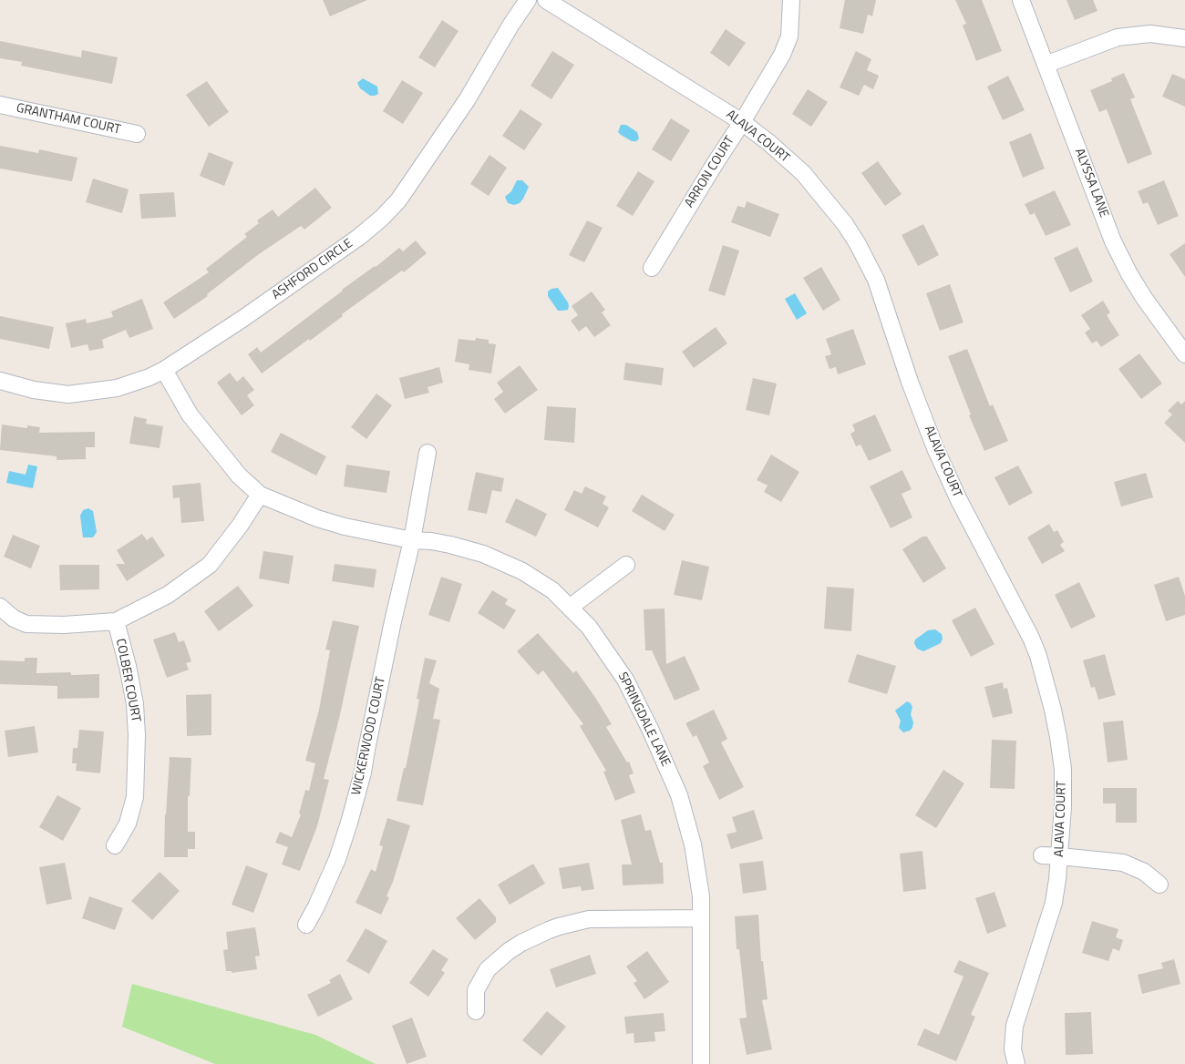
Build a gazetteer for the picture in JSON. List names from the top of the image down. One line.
{"streets":{"street":["GRANTHAM COURT","ALAVA COURT","ARRON COURT","ALYSSA LANE","ASHFORD CIRCLE","COLBER COURT","SPRINGDALE LANE","WICKERWOOD COURT"]},"crossings":[["ALAVA COURT","ARRON COURT"],["ASHFORD CIRCLE","SPRINGDALE LANE"],["SPRINGDALE LANE","WICKERWOOD COURT"]]}
